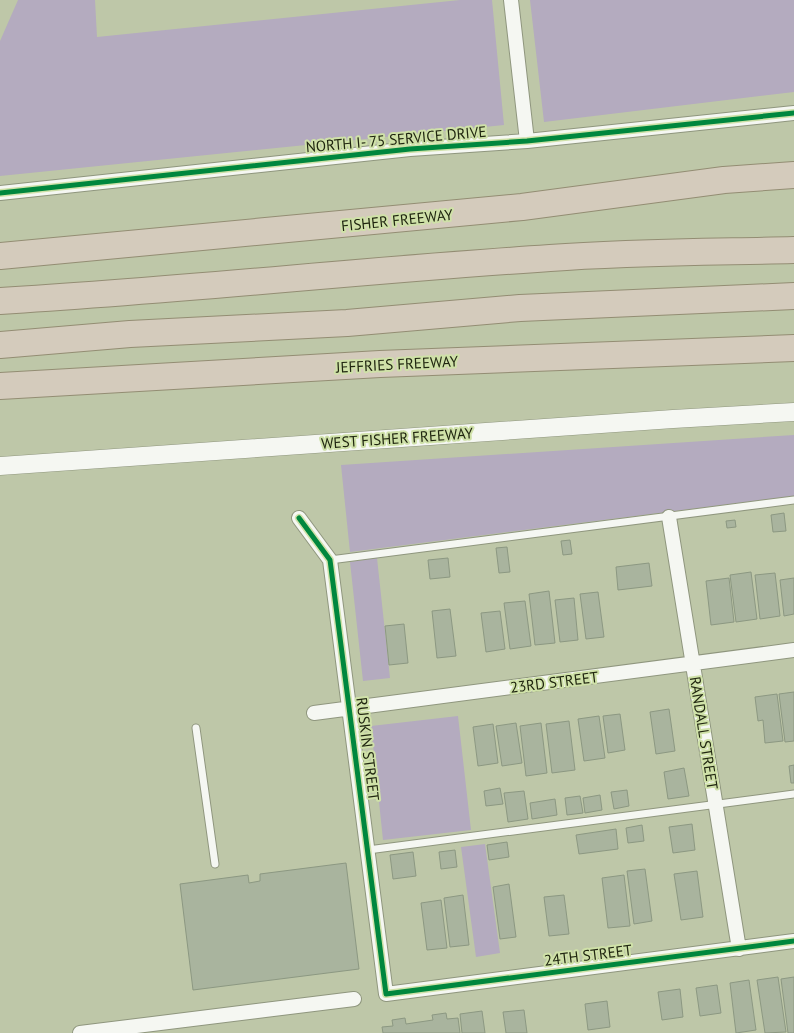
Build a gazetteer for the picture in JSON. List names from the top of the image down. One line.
{"streets":{"highway":["FISHER FREEWAY","JEFFRIES FREEWAY"],"street":["NORTH I- 75 SERVICE DRIVE","WEST FISHER FREEWAY","23RD STREET","RANDALL STREET","RUSKIN STREET","24TH STREET"]},"crossings":[["23RD STREET","RANDALL STREET"],["23RD STREET","RUSKIN STREET"],["RANDALL STREET","24TH STREET"],["RUSKIN STREET","24TH STREET"]]}
